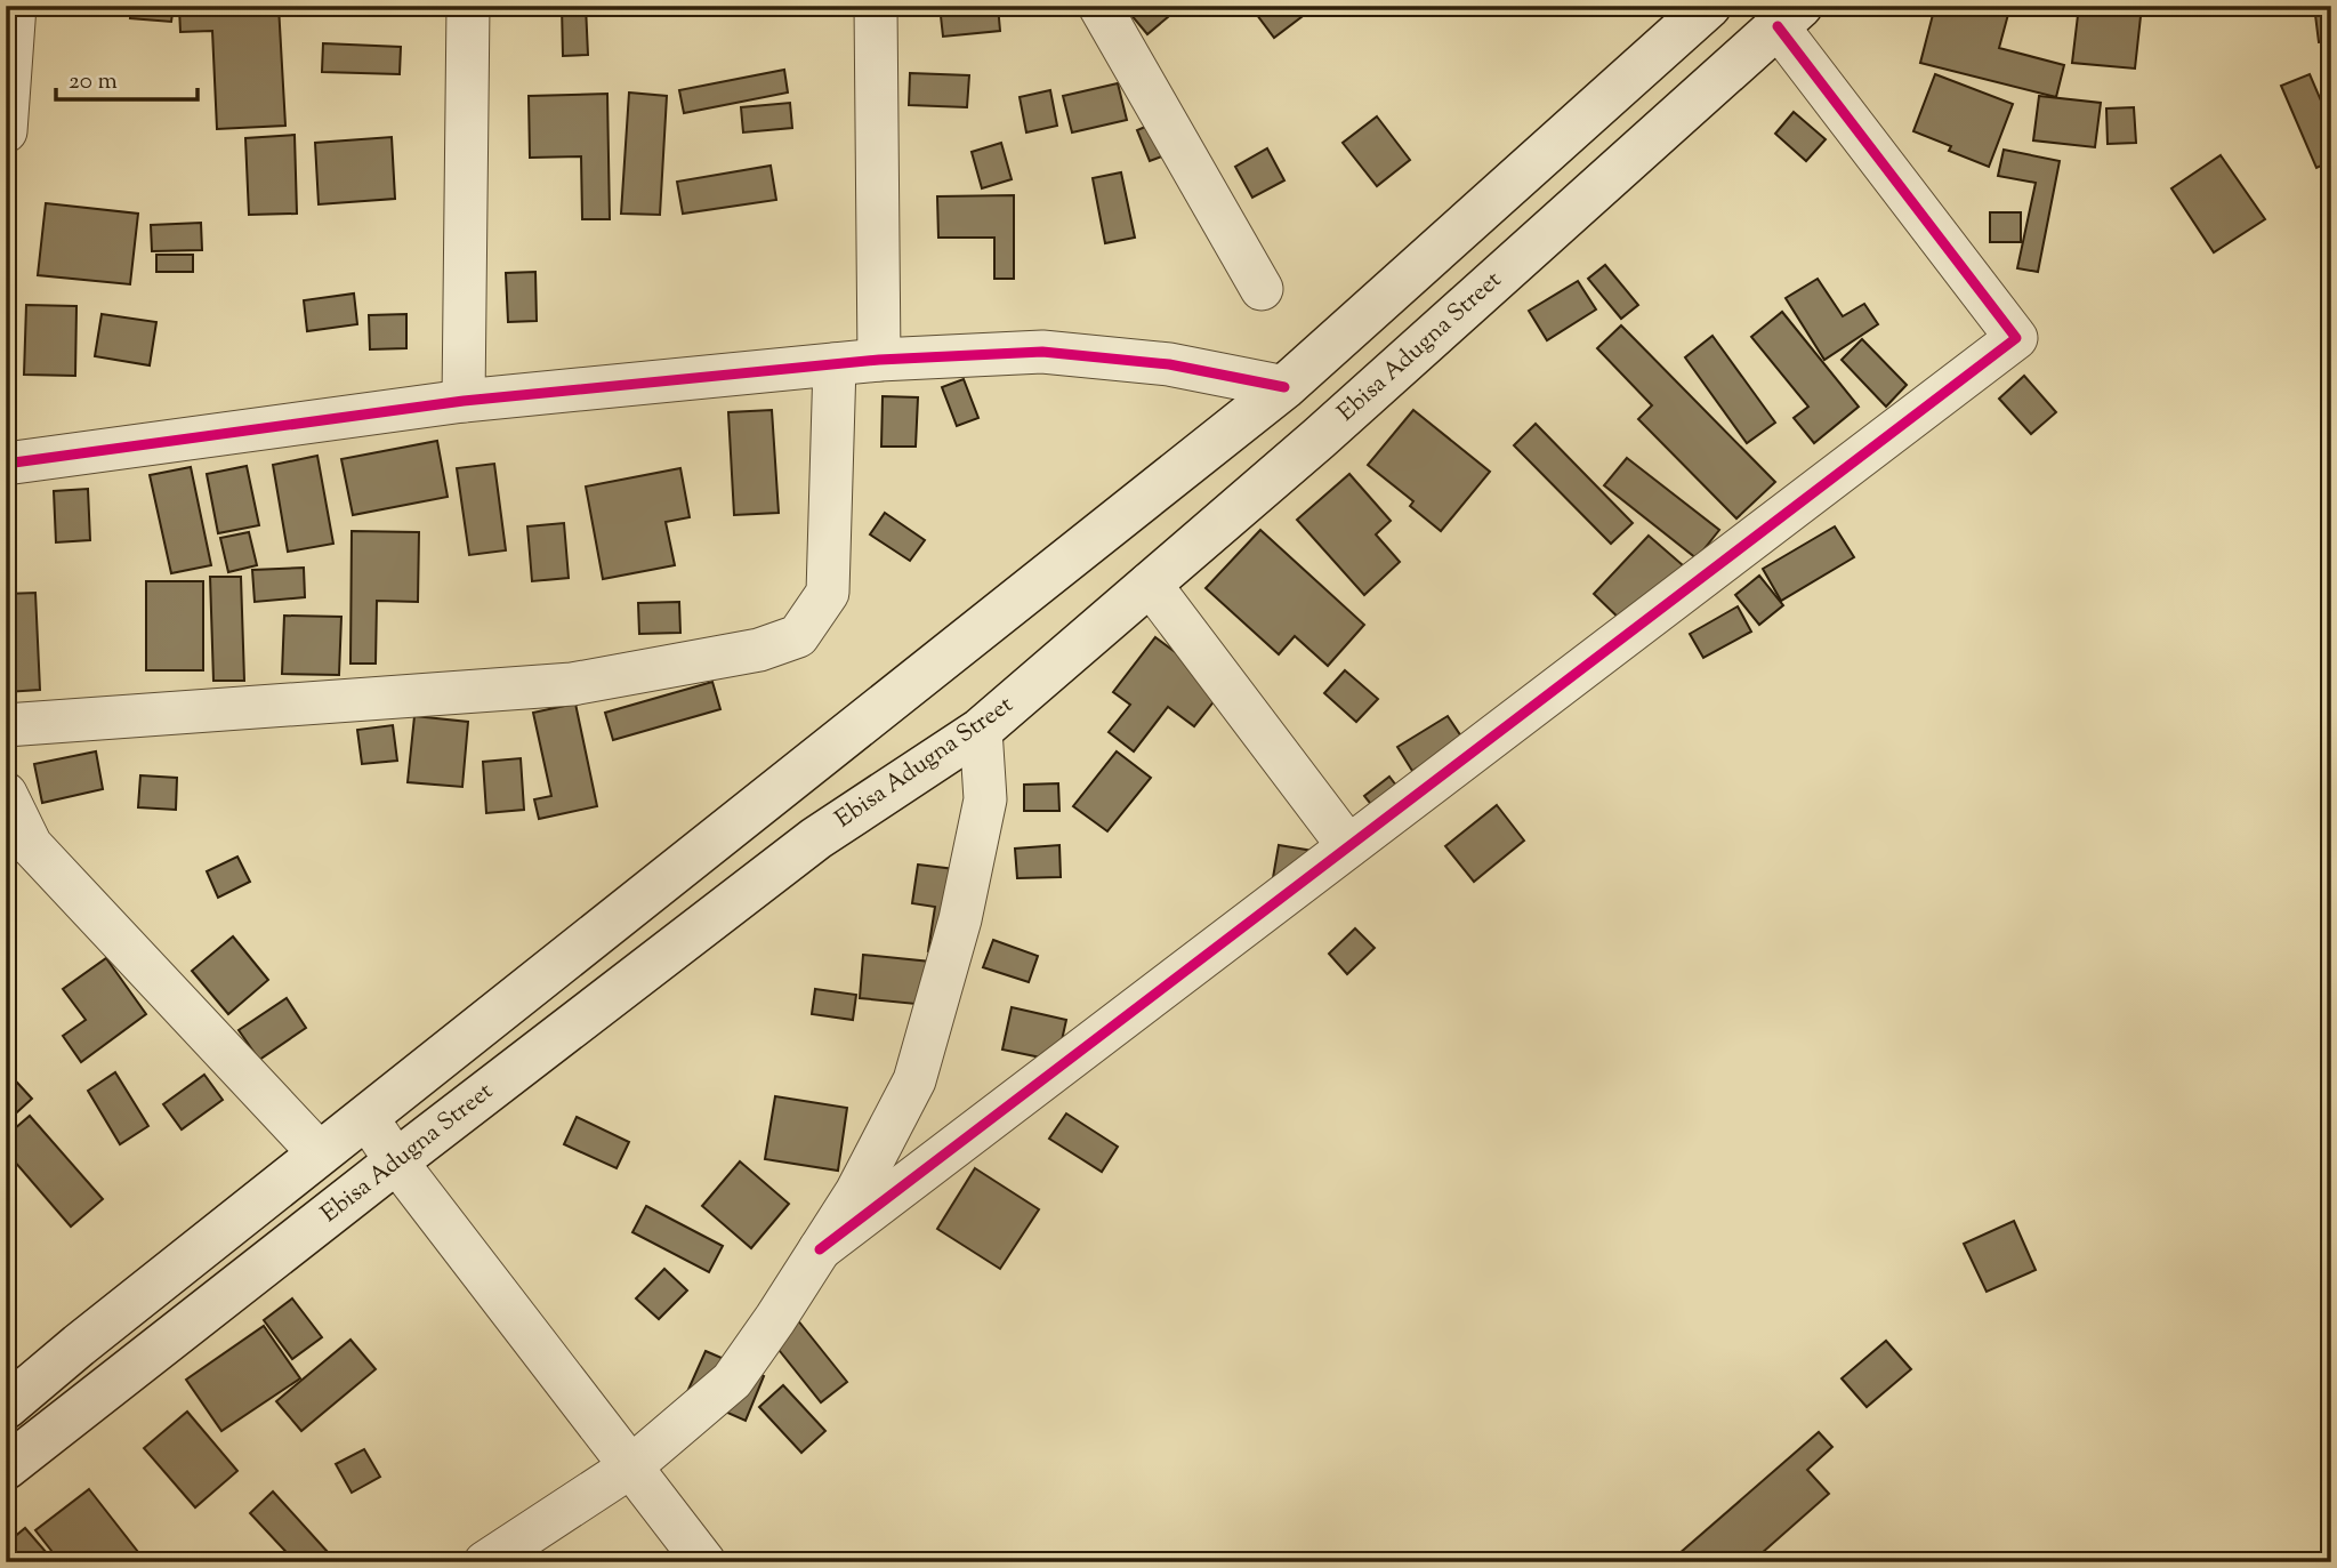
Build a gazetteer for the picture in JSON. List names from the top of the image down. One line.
{"streets":{"main road":["Ebisa Adugna Street"]},"scale_bar":"20 m"}
